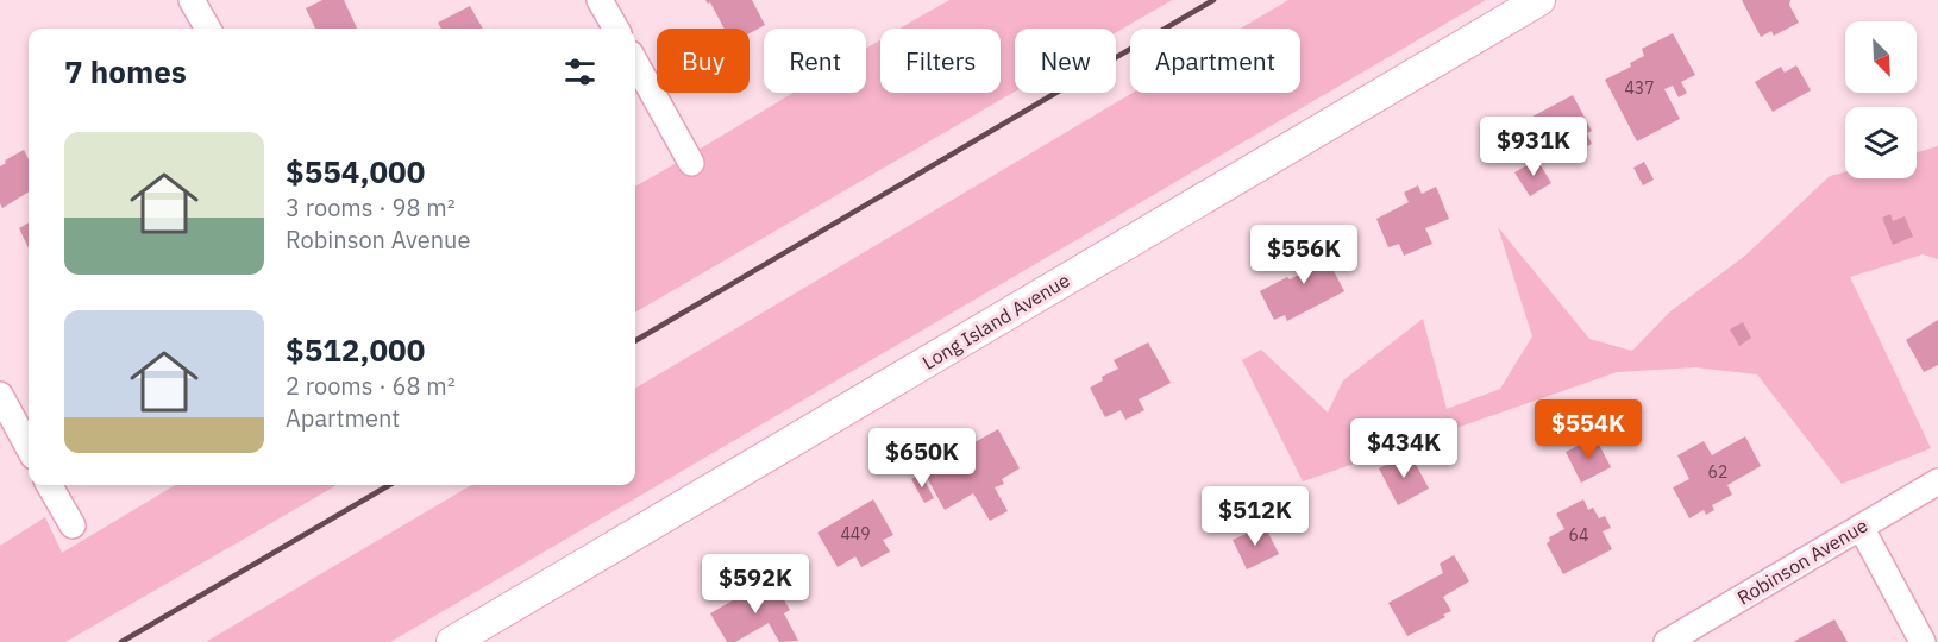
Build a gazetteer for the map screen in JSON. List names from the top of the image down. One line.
{"streets":{"street":["Long Island Avenue","Robinson Avenue"]},"house_numbers":["437","62","449","64"],"north":"bottom right","page":{"chip":["Buy","Rent","Filters","New","Apartment"],"heading":"7 homes","list":[{"name":"$554,000","note":"3 rooms · 98 m² · Robinson Avenue"},{"name":"$512,000","note":"2 rooms · 68 m² · Apartment"}],"price":["$931K","$556K","$554K","$434K","$650K","$512K","$592K"]}}
